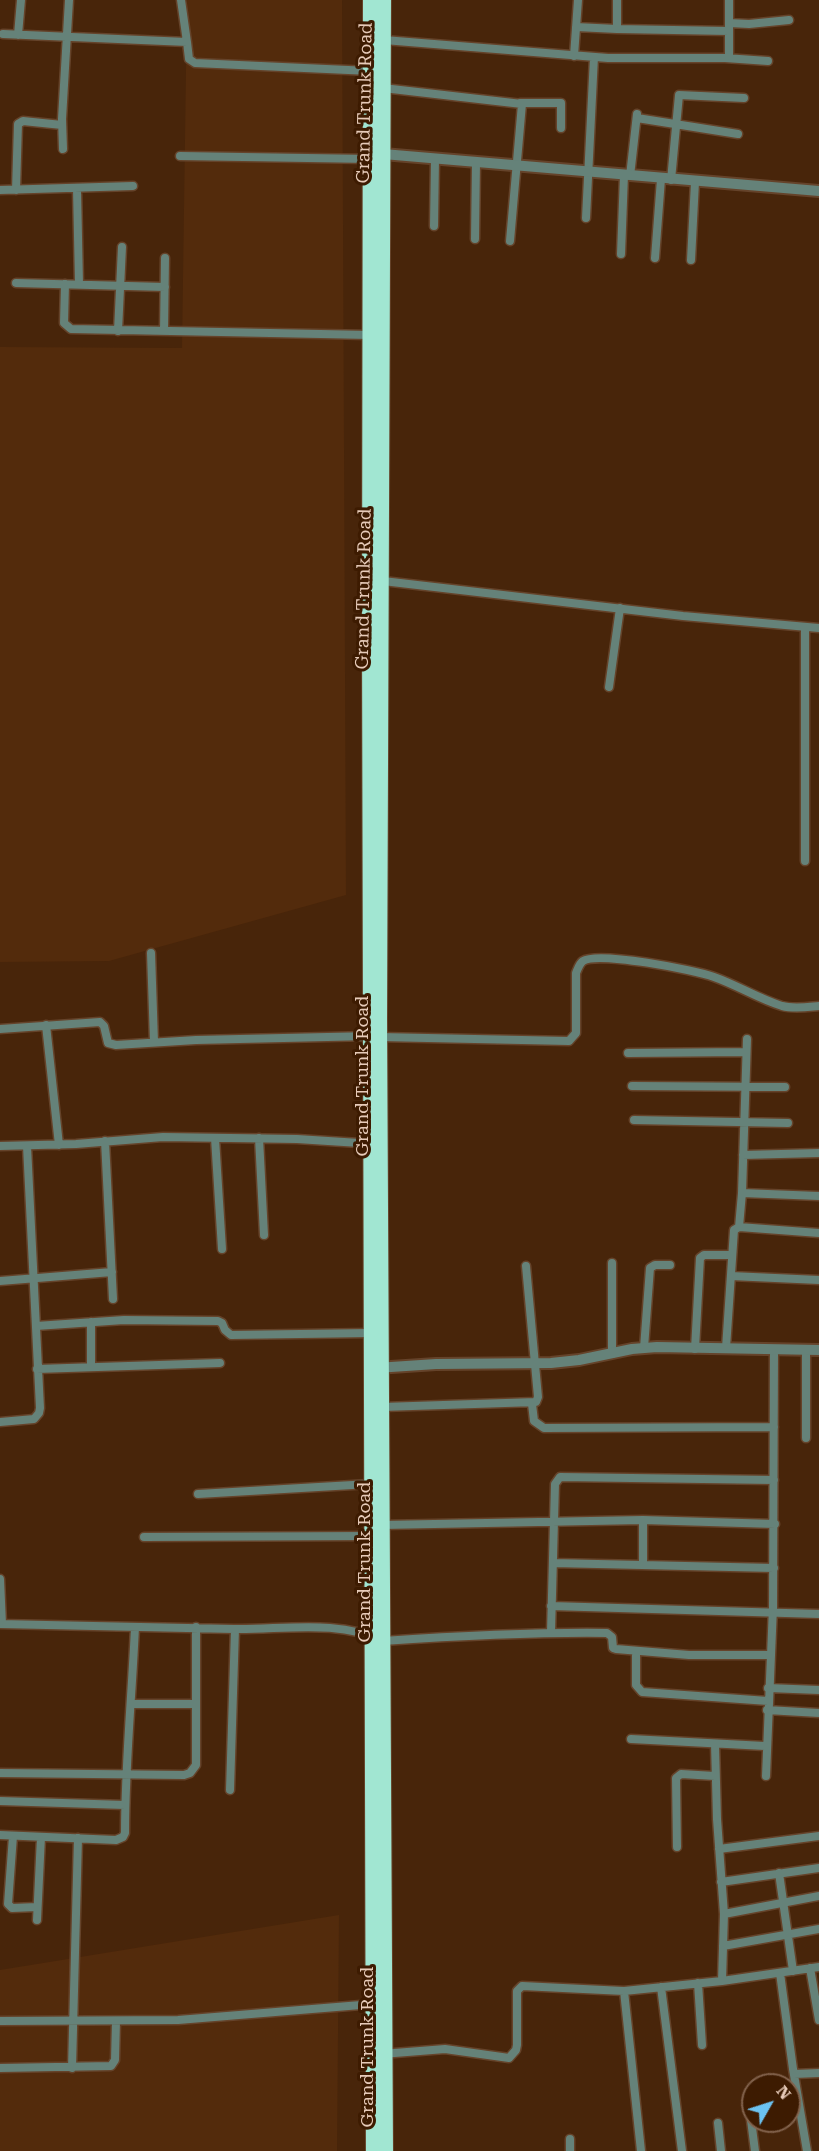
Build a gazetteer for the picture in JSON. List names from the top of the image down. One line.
{"streets":{"highway":["Grand Trunk Road"]},"north":"top right"}
